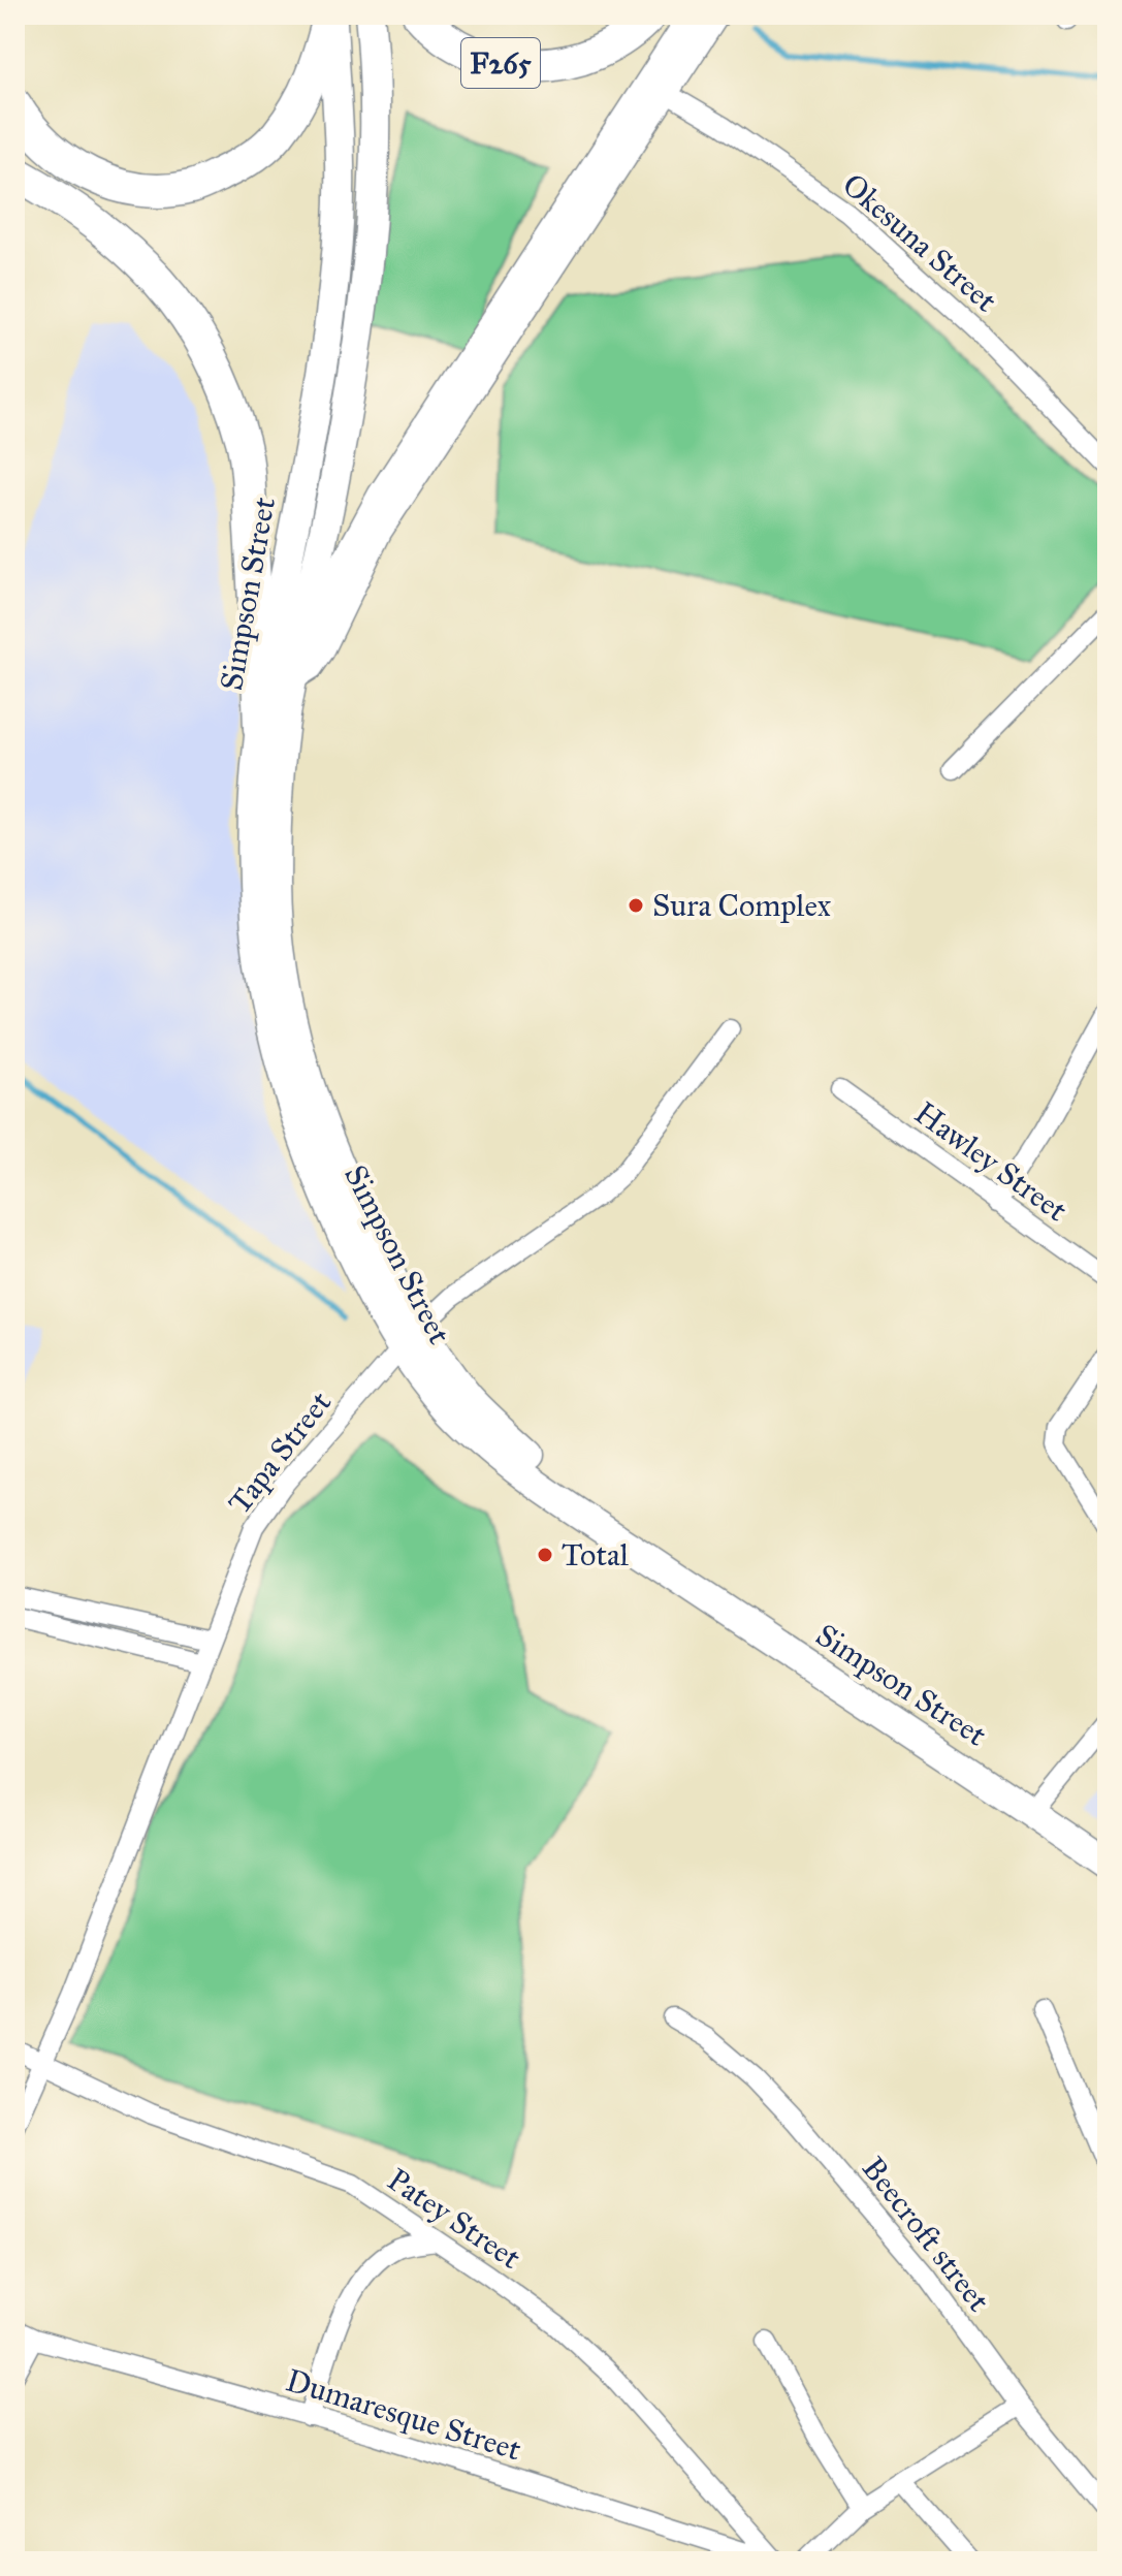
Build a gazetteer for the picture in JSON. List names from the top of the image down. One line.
{"streets":{"highway":["F265"],"main road":["Simpson Street"],"street":["Okesuna Street","Hawley Street","Tapa Street","Patey Street","Beecroft street","Dumaresque Street"]},"crossings":[["Simpson Street","Tapa Street"],["Tapa Street","Patey Street"],["Patey Street","Dumaresque Street"]],"places":["Sura Complex","Total"]}
